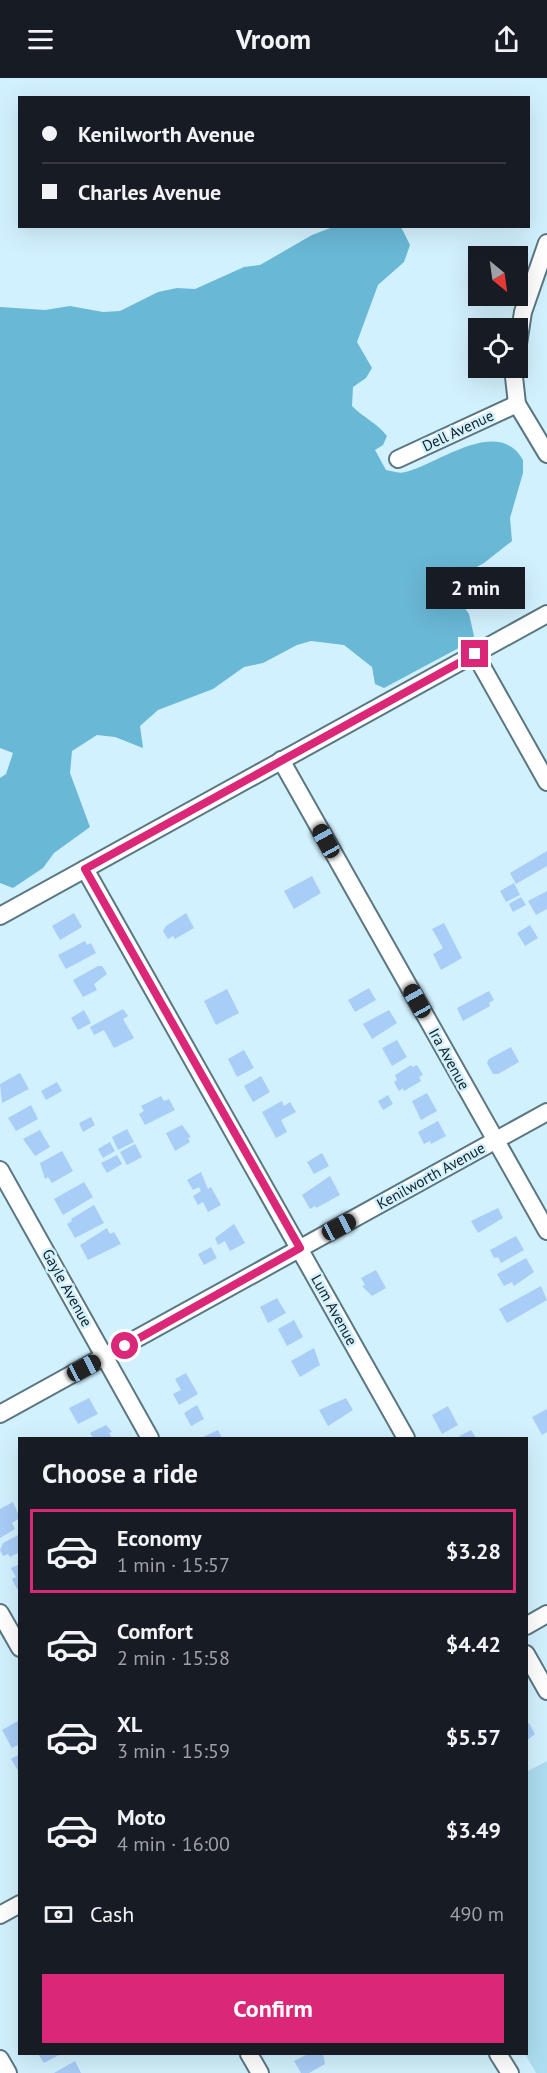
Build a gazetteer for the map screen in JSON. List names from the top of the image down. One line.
{"streets":{"street":["Dell Avenue","Ira Avenue","Kenilworth Avenue","Gayle Avenue","Lum Avenue"]},"crossings":[["Ira Avenue","Kenilworth Avenue"],["Kenilworth Avenue","Gayle Avenue"],["Kenilworth Avenue","Lum Avenue"]],"north":"bottom right","page":{"header":"Vroom","banner":["Kenilworth Avenue","Charles Avenue"],"bubble":"2 min","heading":"Choose a ride","list":[{"name":"Economy","note":"1 min · 15:57","value":"$3.28"},{"name":"Comfort","note":"2 min · 15:58","value":"$4.42"},{"name":"XL","note":"3 min · 15:59","value":"$5.57"},{"name":"Moto","note":"4 min · 16:00","value":"$3.49"}],"pay":["Cash","490 m"],"buttons":"Confirm"}}
